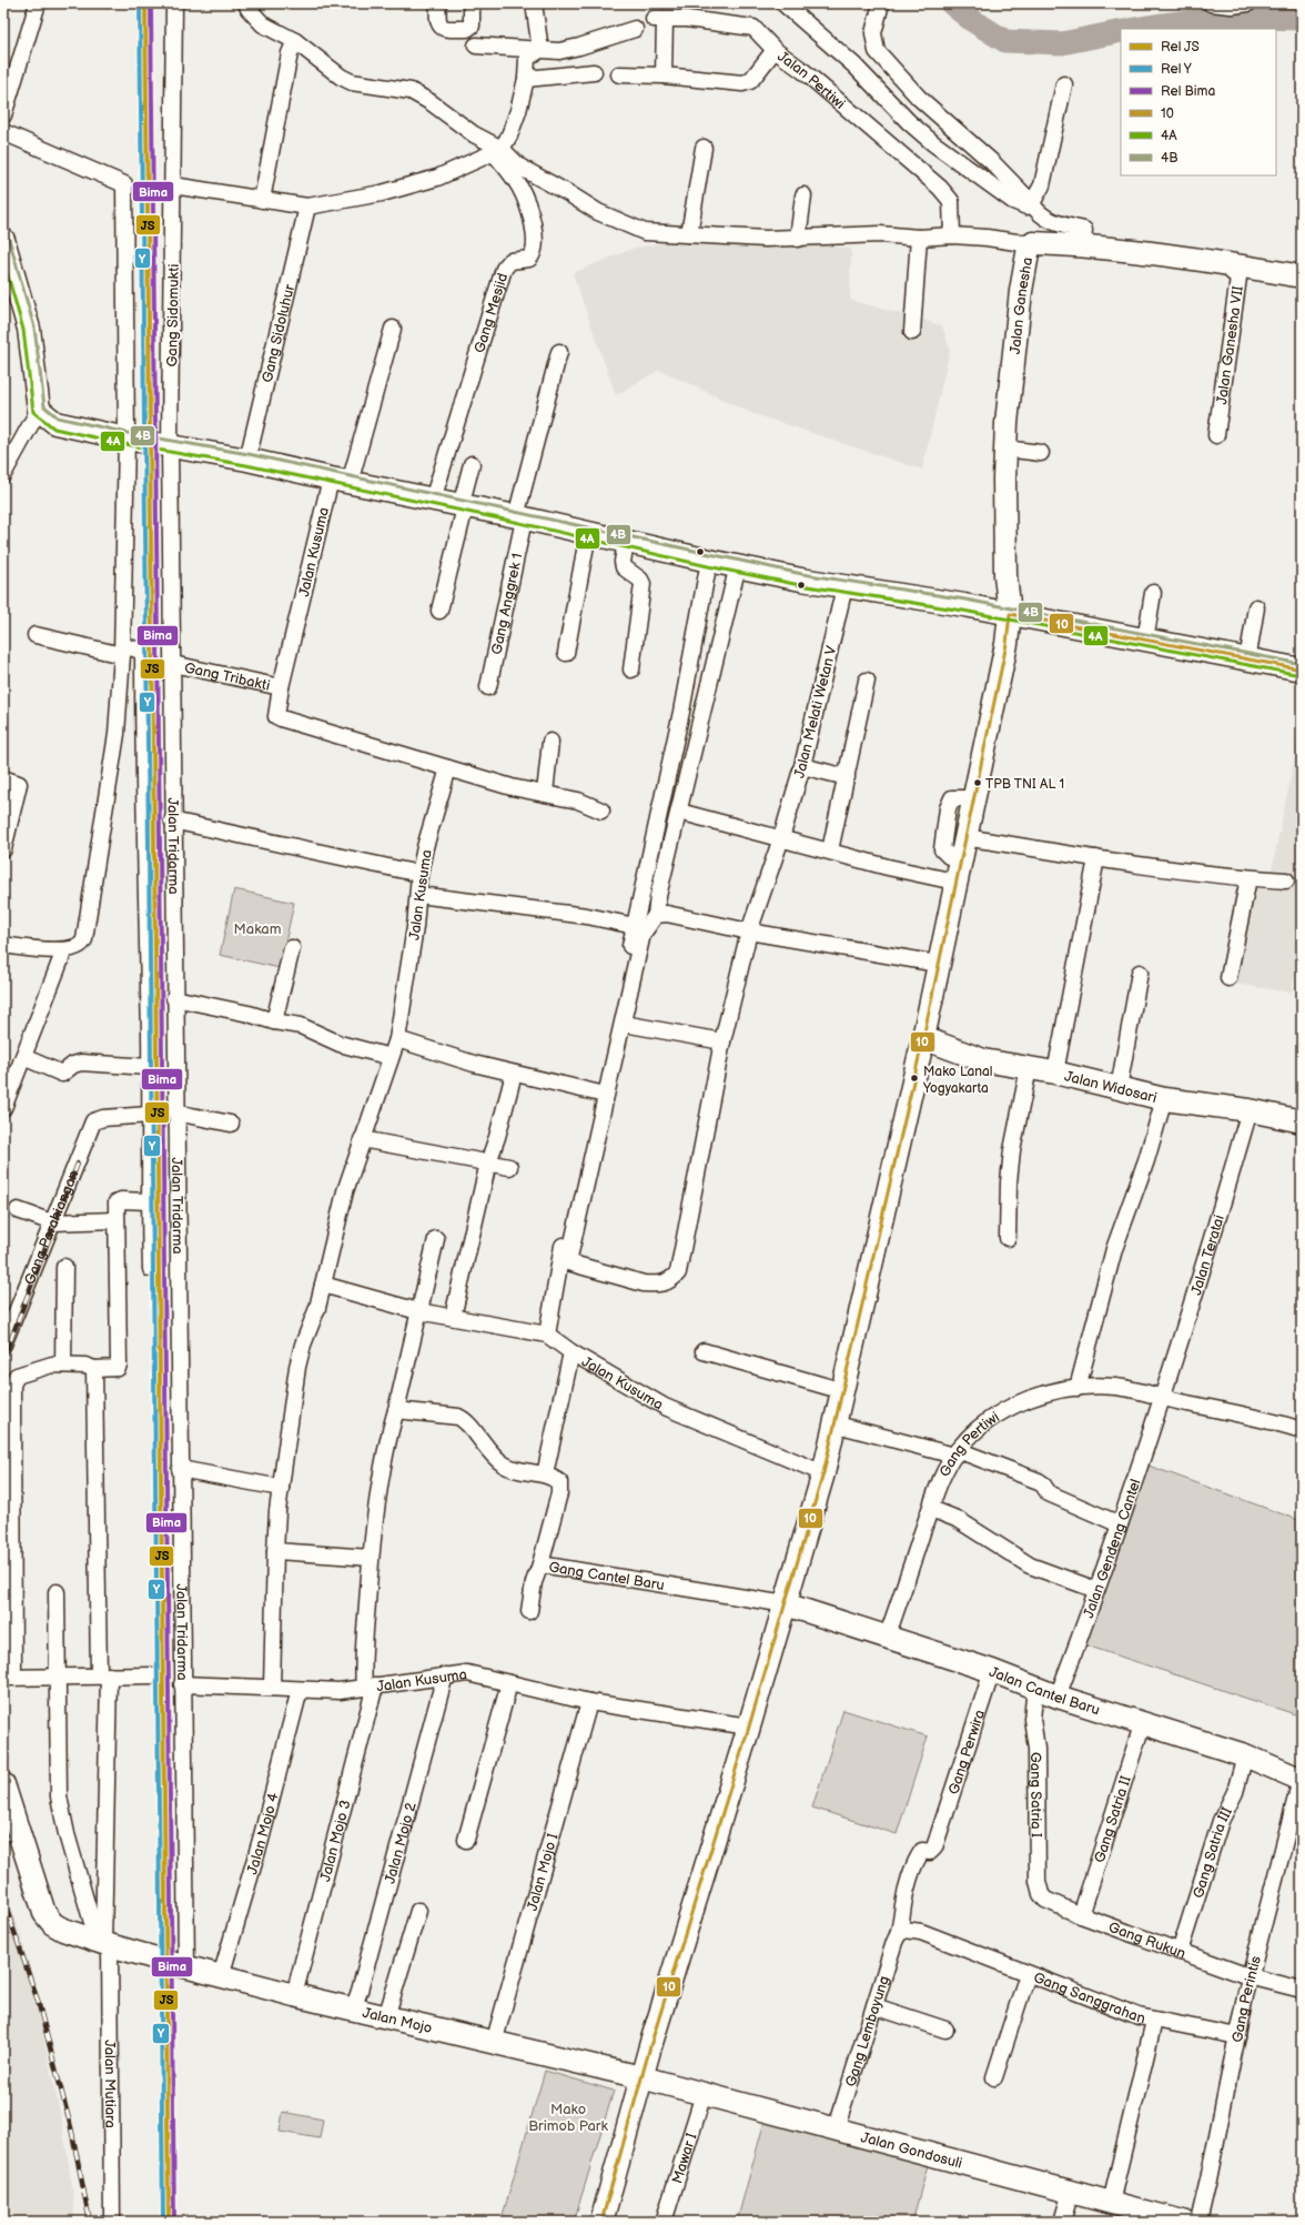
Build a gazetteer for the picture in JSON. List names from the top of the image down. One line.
{"streets":{"street":["Jalan Pertiwi","Jalan Ganesha","Gang Mesjid","Gang Sidomukti","Gang Sidoluhur","Jalan Ganesha VII","Jalan Kusuma","Gang Anggrek 1","Gang Tribakti","Jalan Melati Wetan V","Jalan Tridarma","Jalan Widosari","Gang Parahiangan","Jalan Teratai","Gang Pertiwi","Jalan Gendeng Cantel","Gang Cantel Baru","Jalan Cantel Baru","Gang Perwira","Gang Satria I","Gang Satria II","Jalan Mojo 4","Jalan Mojo 3","Jalan Mojo 2","Gang Satria III","Jalan Mojo I","Gang Rukun","Gang Sanggrahan","Gang Perintis","Jalan Mojo","Gang Lembayung","Jalan Mutiara","Jalan Gondosuli","Mawar I"]},"crossings":[["Jalan Ganesha","Jalan Ganesha VII"],["Jalan Ganesha","Jalan Kusuma"],["Jalan Ganesha","Jalan Widosari"],["Jalan Ganesha","Gang Cantel Baru"],["Jalan Ganesha","Jalan Cantel Baru"],["Jalan Ganesha","Jalan Mojo"],["Jalan Ganesha","Jalan Gondosuli"],["Gang Sidomukti","Jalan Tridarma"],["Jalan Kusuma","Gang Tribakti"],["Jalan Kusuma","Jalan Mojo 3"],["Jalan Kusuma","Jalan Mojo 2"],["Jalan Kusuma","Jalan Mojo I"],["Gang Tribakti","Jalan Tridarma"],["Jalan Tridarma","Jalan Mojo"],["Jalan Widosari","Jalan Teratai"],["Jalan Teratai","Gang Pertiwi"],["Jalan Teratai","Jalan Gendeng Cantel"],["Gang Pertiwi","Jalan Gendeng Cantel"],["Gang Pertiwi","Jalan Cantel Baru"],["Jalan Gendeng Cantel","Jalan Cantel Baru"],["Gang Cantel Baru","Jalan Cantel Baru"],["Jalan Cantel Baru","Gang Perwira"],["Jalan Cantel Baru","Gang Satria I"],["Jalan Cantel Baru","Gang Satria II"],["Jalan Cantel Baru","Gang Satria III"],["Jalan Cantel Baru","Gang Perintis"],["Gang Perwira","Gang Sanggrahan"],["Gang Perwira","Gang Lembayung"],["Gang Satria I","Gang Rukun"],["Gang Satria II","Gang Rukun"],["Jalan Mojo 4","Jalan Mojo"],["Jalan Mojo 3","Jalan Mojo"],["Jalan Mojo 2","Jalan Mojo"],["Gang Satria III","Gang Rukun"],["Jalan Mojo I","Jalan Mojo"],["Gang Rukun","Gang Perintis"],["Gang Sanggrahan","Gang Lembayung"],["Gang Sanggrahan","Jalan Gondosuli"],["Jalan Mojo","Jalan Mutiara"],["Jalan Mojo","Jalan Gondosuli"],["Gang Lembayung","Jalan Gondosuli"],["Jalan Gondosuli","Mawar I"]],"parks":["Makam","Mako Brimob Park"],"places":["TPB TNI AL 1","Mako Lanal Yogyakarta"],"lines":["rail line JS","rail line Y","rail line Bima","transit line 4B","transit line 4A","transit line 10"],"legend":["Rel JS","Rel Y","Rel Bima","10","4A","4B"]}
